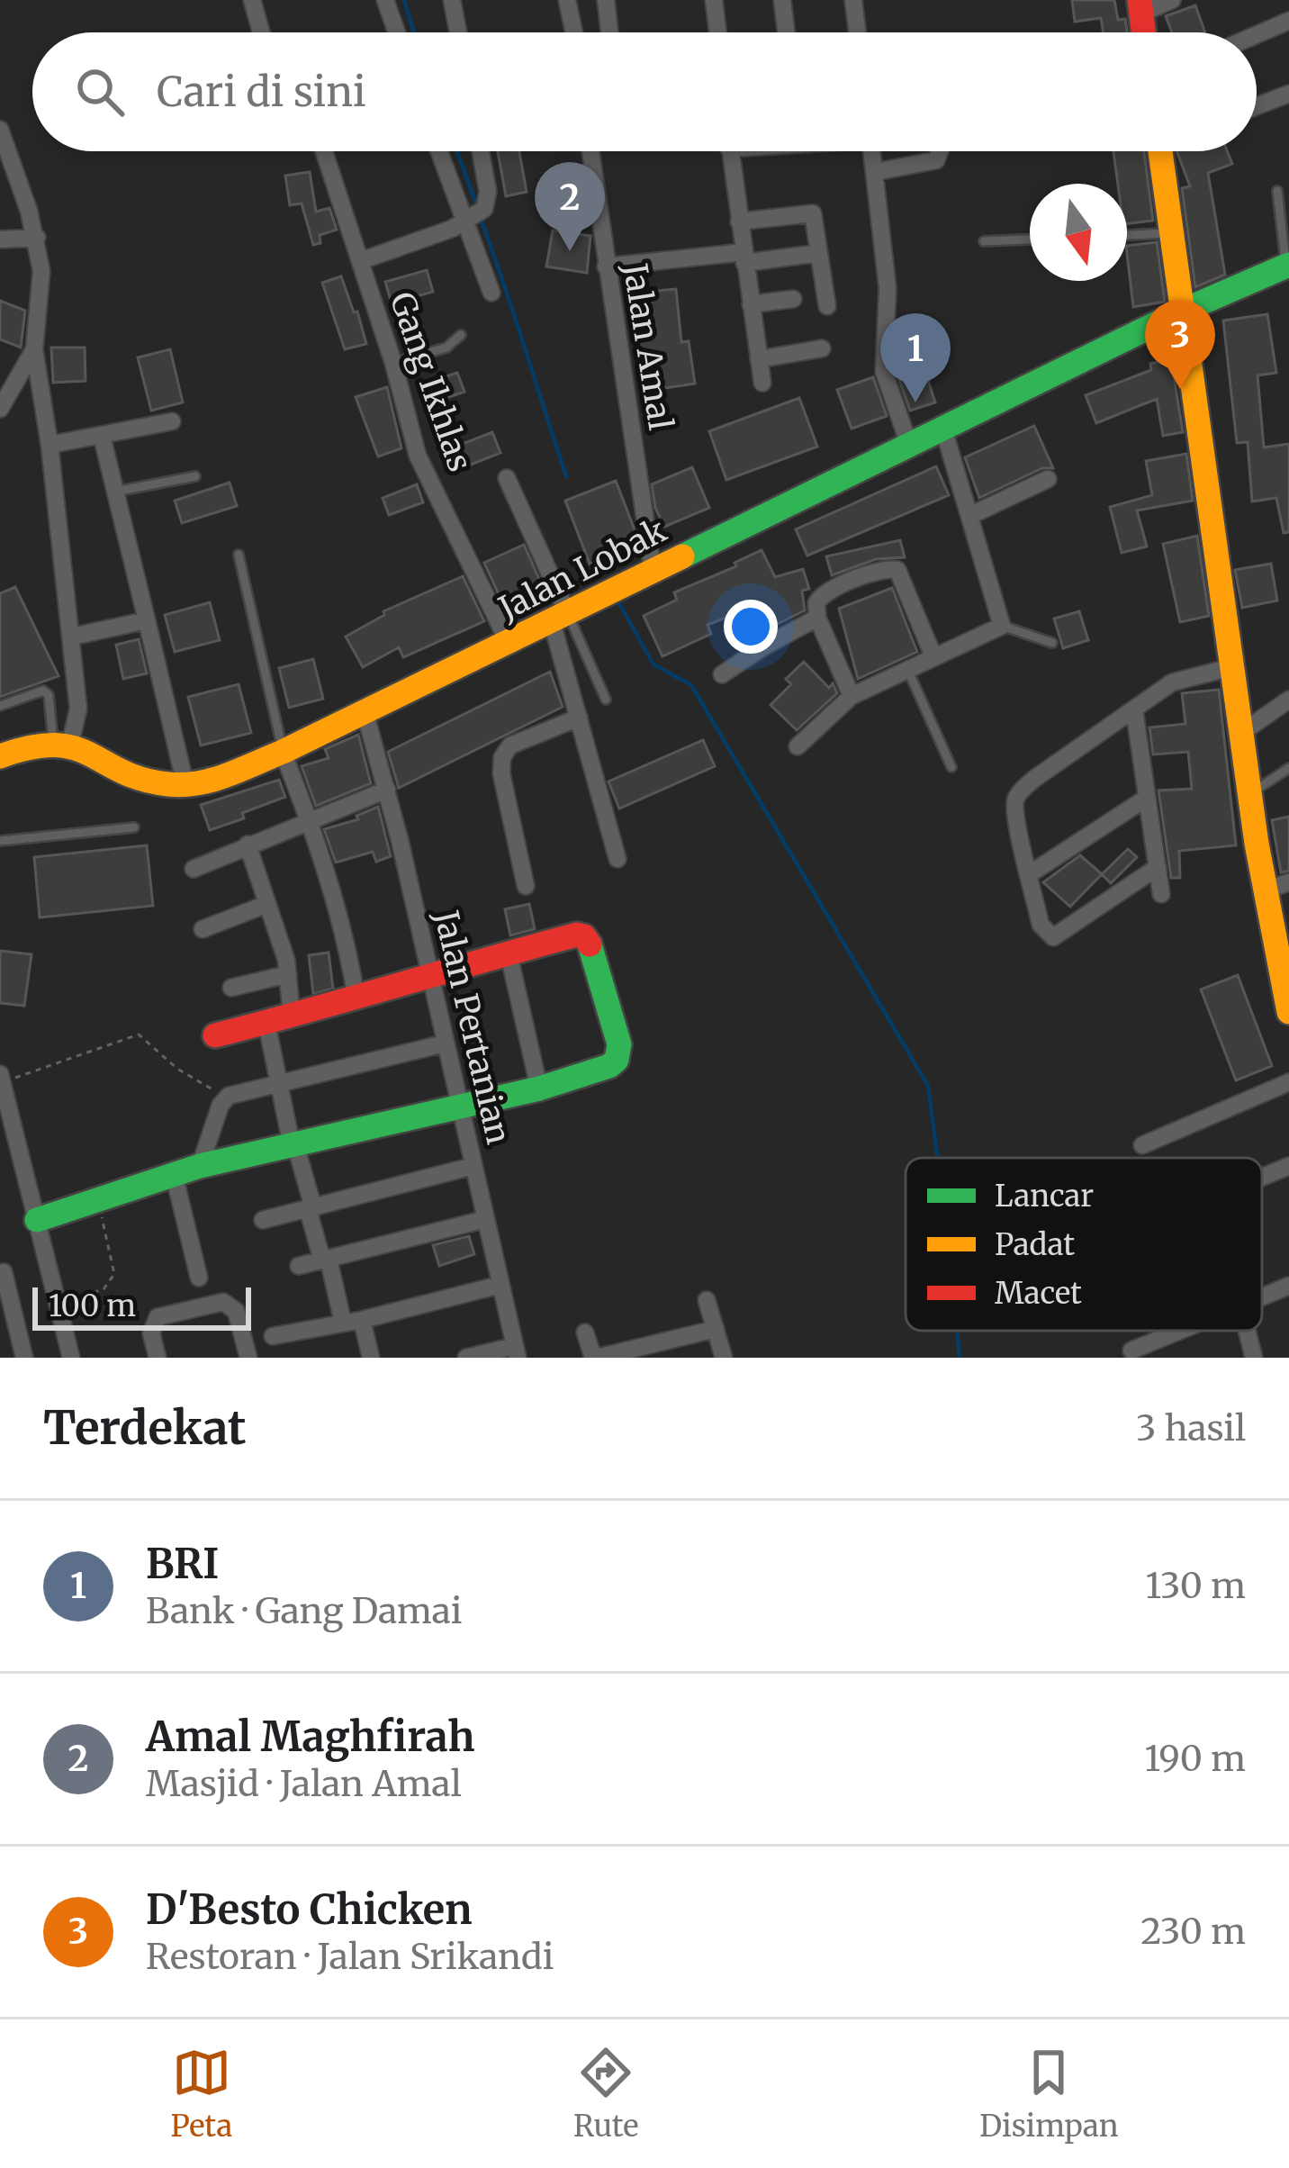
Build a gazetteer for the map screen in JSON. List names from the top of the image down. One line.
{"streets":{"main road":["Jalan Lobak"],"street":["Jalan Amal","Gang Ikhlas","Jalan Pertanian"]},"crossings":[["Jalan Amal","Jalan Lobak"],["Gang Ikhlas","Jalan Lobak"],["Jalan Lobak","Jalan Pertanian"]],"legend":["Lancar","Padat","Macet"],"scale_bar":"100 m","north":"bottom","page":{"search":"Cari di sini","pins":["2","3","1"],"scale":"100 m","heading":["Terdekat","3 hasil"],"list":[{"mark":"1","name":"BRI","note":"Bank · Gang Damai","value":"130 m"},{"mark":"2","name":"Amal Maghfirah","note":"Masjid · Jalan Amal","value":"190 m"},{"mark":"3","name":"D'Besto Chicken","note":"Restoran · Jalan Srikandi","value":"230 m"}],"nav":["Peta","Rute","Disimpan"]}}
